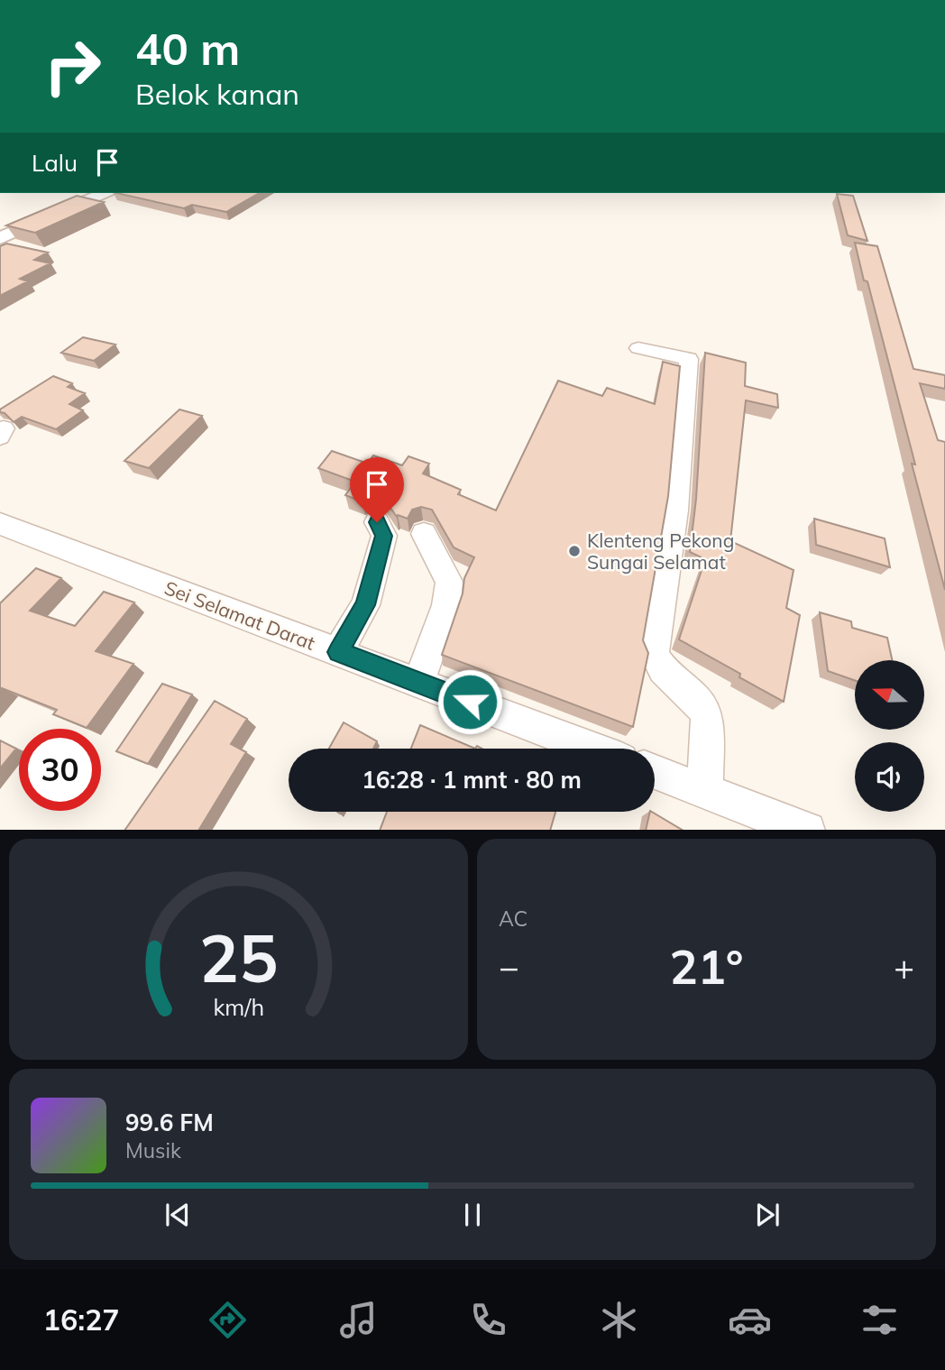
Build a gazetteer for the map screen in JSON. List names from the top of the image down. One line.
{"streets":{"street":["Sei Selamat Darat"]},"places":["Klenteng Pekong Sungai Selamat"],"north":"left","page":{"turn":["40 m","Belok kanan"],"then":"Lalu","limit":"30","trip":"16:28 · 1 mnt · 80 m","tile":"AC","heat":["−","21°","+"],"song":["99.6 FM","Musik"],"tabs":"16:27","gauge":["25","km/h"]}}
